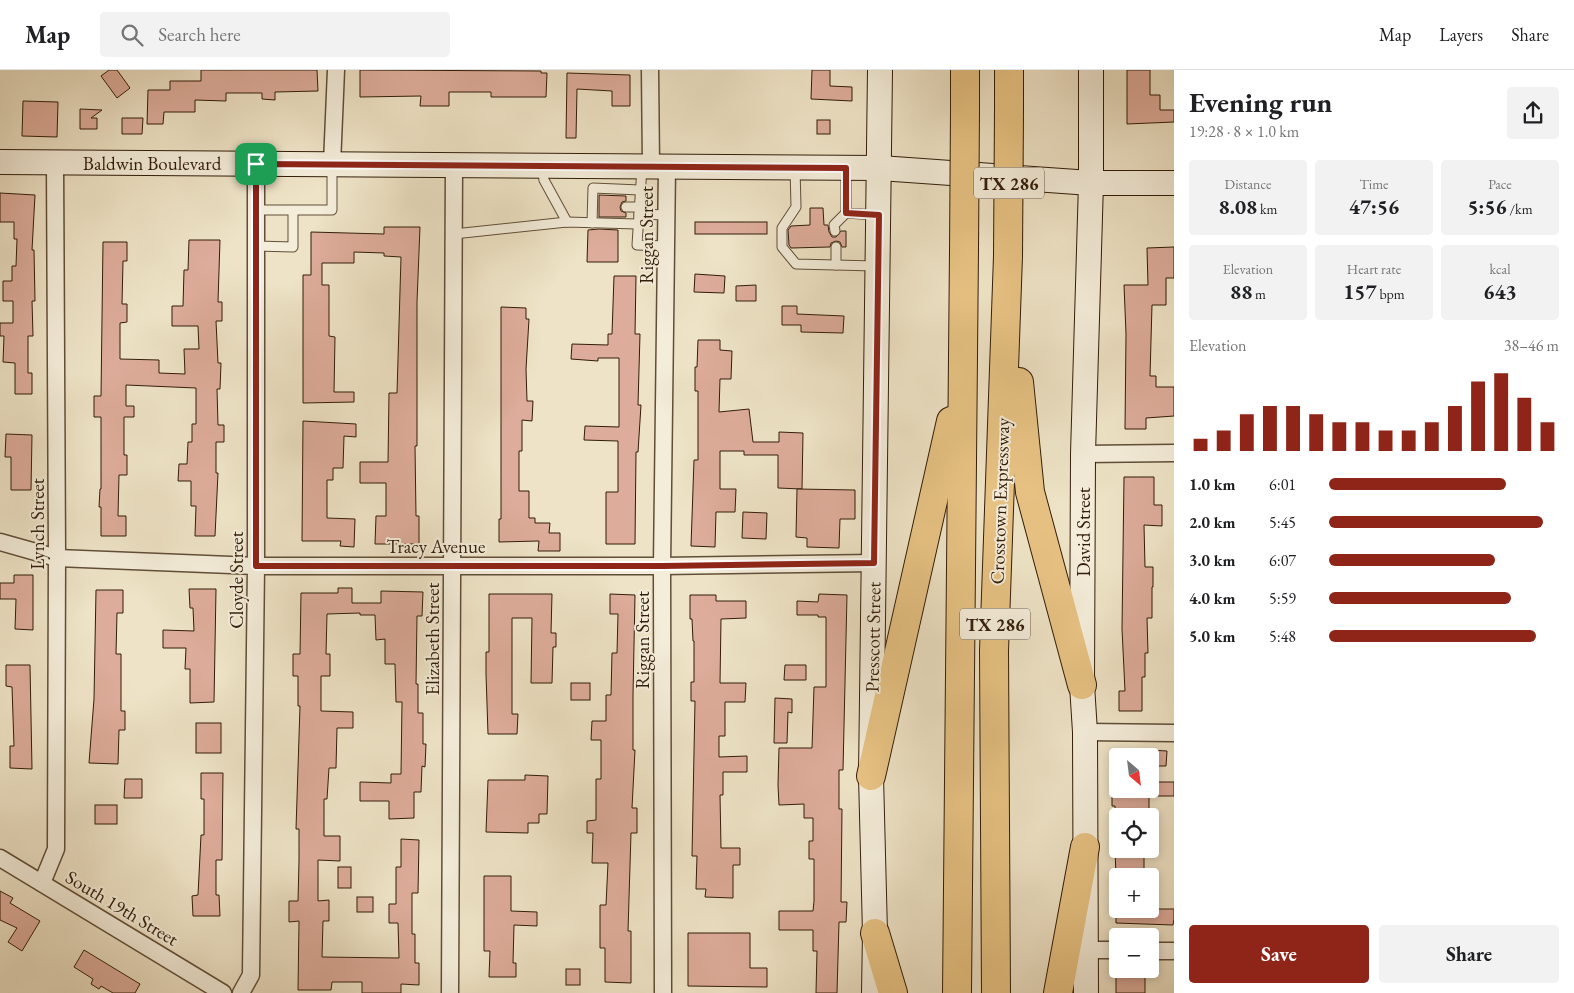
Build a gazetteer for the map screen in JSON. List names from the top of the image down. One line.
{"streets":{"highway":["TX 286","Crosstown Expressway"],"main road":["Baldwin Boulevard","David Street","Presscott Street"],"street":["Riggan Street","Lynch Street","Tracy Avenue","Cloyde Street","Elizabeth Street","South 19th Street"]},"crossings":[["Baldwin Boulevard","Riggan Street"],["Baldwin Boulevard","Lynch Street"],["Baldwin Boulevard","David Street"],["Baldwin Boulevard","Cloyde Street"],["Baldwin Boulevard","Presscott Street"],["Baldwin Boulevard","Elizabeth Street"],["Riggan Street","Tracy Avenue"],["Lynch Street","Tracy Avenue"],["Lynch Street","South 19th Street"],["Tracy Avenue","Cloyde Street"],["Tracy Avenue","Presscott Street"],["Tracy Avenue","Elizabeth Street"]],"north":"bottom right","page":{"header":"Map","search":"Search here","nav":["Map","Layers","Share"],"heading":["Evening run","19:28 · 8 × 1.0 km"],"stats":[["Distance","8.08 km"],["Time","47:56"],["Pace","5:56 /km"],["Elevation","88 m"],["Heart rate","157 bpm"],["kcal","643"]],"chart":["Elevation","38–46 m"],"list":[{"name":"1.0 km","note":"6:01"},{"name":"2.0 km","note":"5:45"},{"name":"3.0 km","note":"6:07"},{"name":"4.0 km","note":"5:59"},{"name":"5.0 km","note":"5:48"}],"map_buttons":["+","−"],"buttons":["Save","Share"]}}
